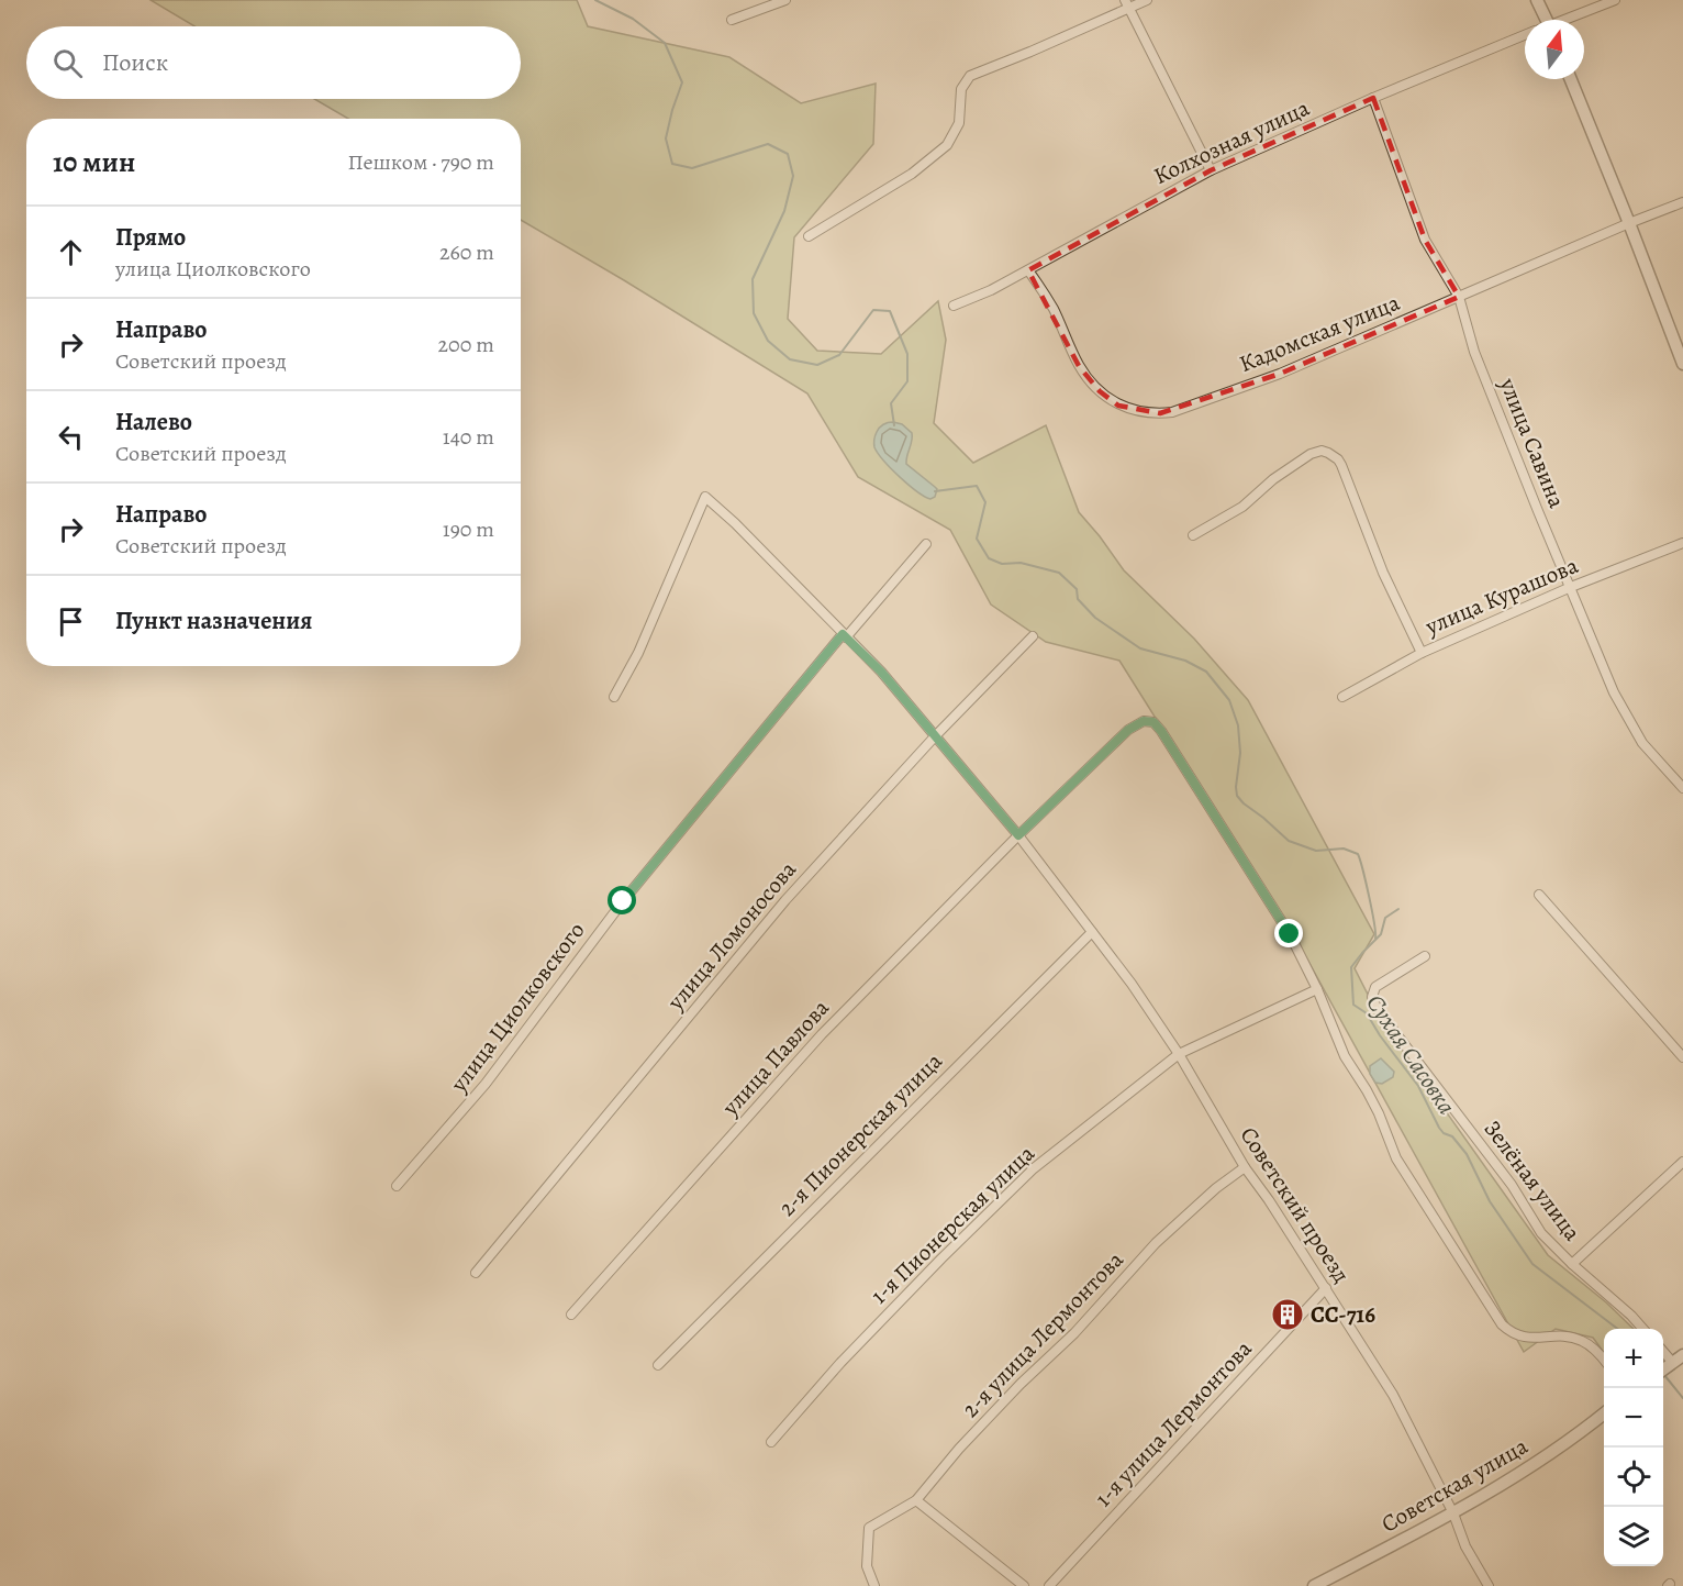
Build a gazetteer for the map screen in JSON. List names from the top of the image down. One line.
{"streets":{"street":["Колхозная улица","Кадомская улица","улица Савина","улица Курашова","улица Ломоносова","улица Циолковского","улица Павлова","2-я Пионерская улица","Зелёная улица","Советский проезд","1-я Пионерская улица","2-я улица Лермонтова","1-я улица Лермонтова","Советская улица"]},"crossings":[["Колхозная улица","Кадомская улица"],["Колхозная улица","улица Савина"],["Кадомская улица","улица Савина"],["улица Савина","улица Курашова"],["улица Ломоносова","Советский проезд"],["улица Циолковского","Советский проезд"],["улица Павлова","Советский проезд"],["2-я Пионерская улица","Советский проезд"],["Советский проезд","1-я Пионерская улица"],["Советский проезд","2-я улица Лермонтова"],["Советский проезд","1-я улица Лермонтова"],["Советский проезд","Советская улица"]],"water":["Сухая Сасовка"],"places":{"building":["СС-716"]},"north":"top","page":{"search":"Поиск","heading":["10 мин","Пешком · 790 m"],"list":[["Прямо","улица Циолковского","260 m"],["Направо","Советский проезд","200 m"],["Налево","Советский проезд","140 m"],["Направо","Советский проезд","190 m"],"Пункт назначения"],"map_buttons":["+","−"]}}
